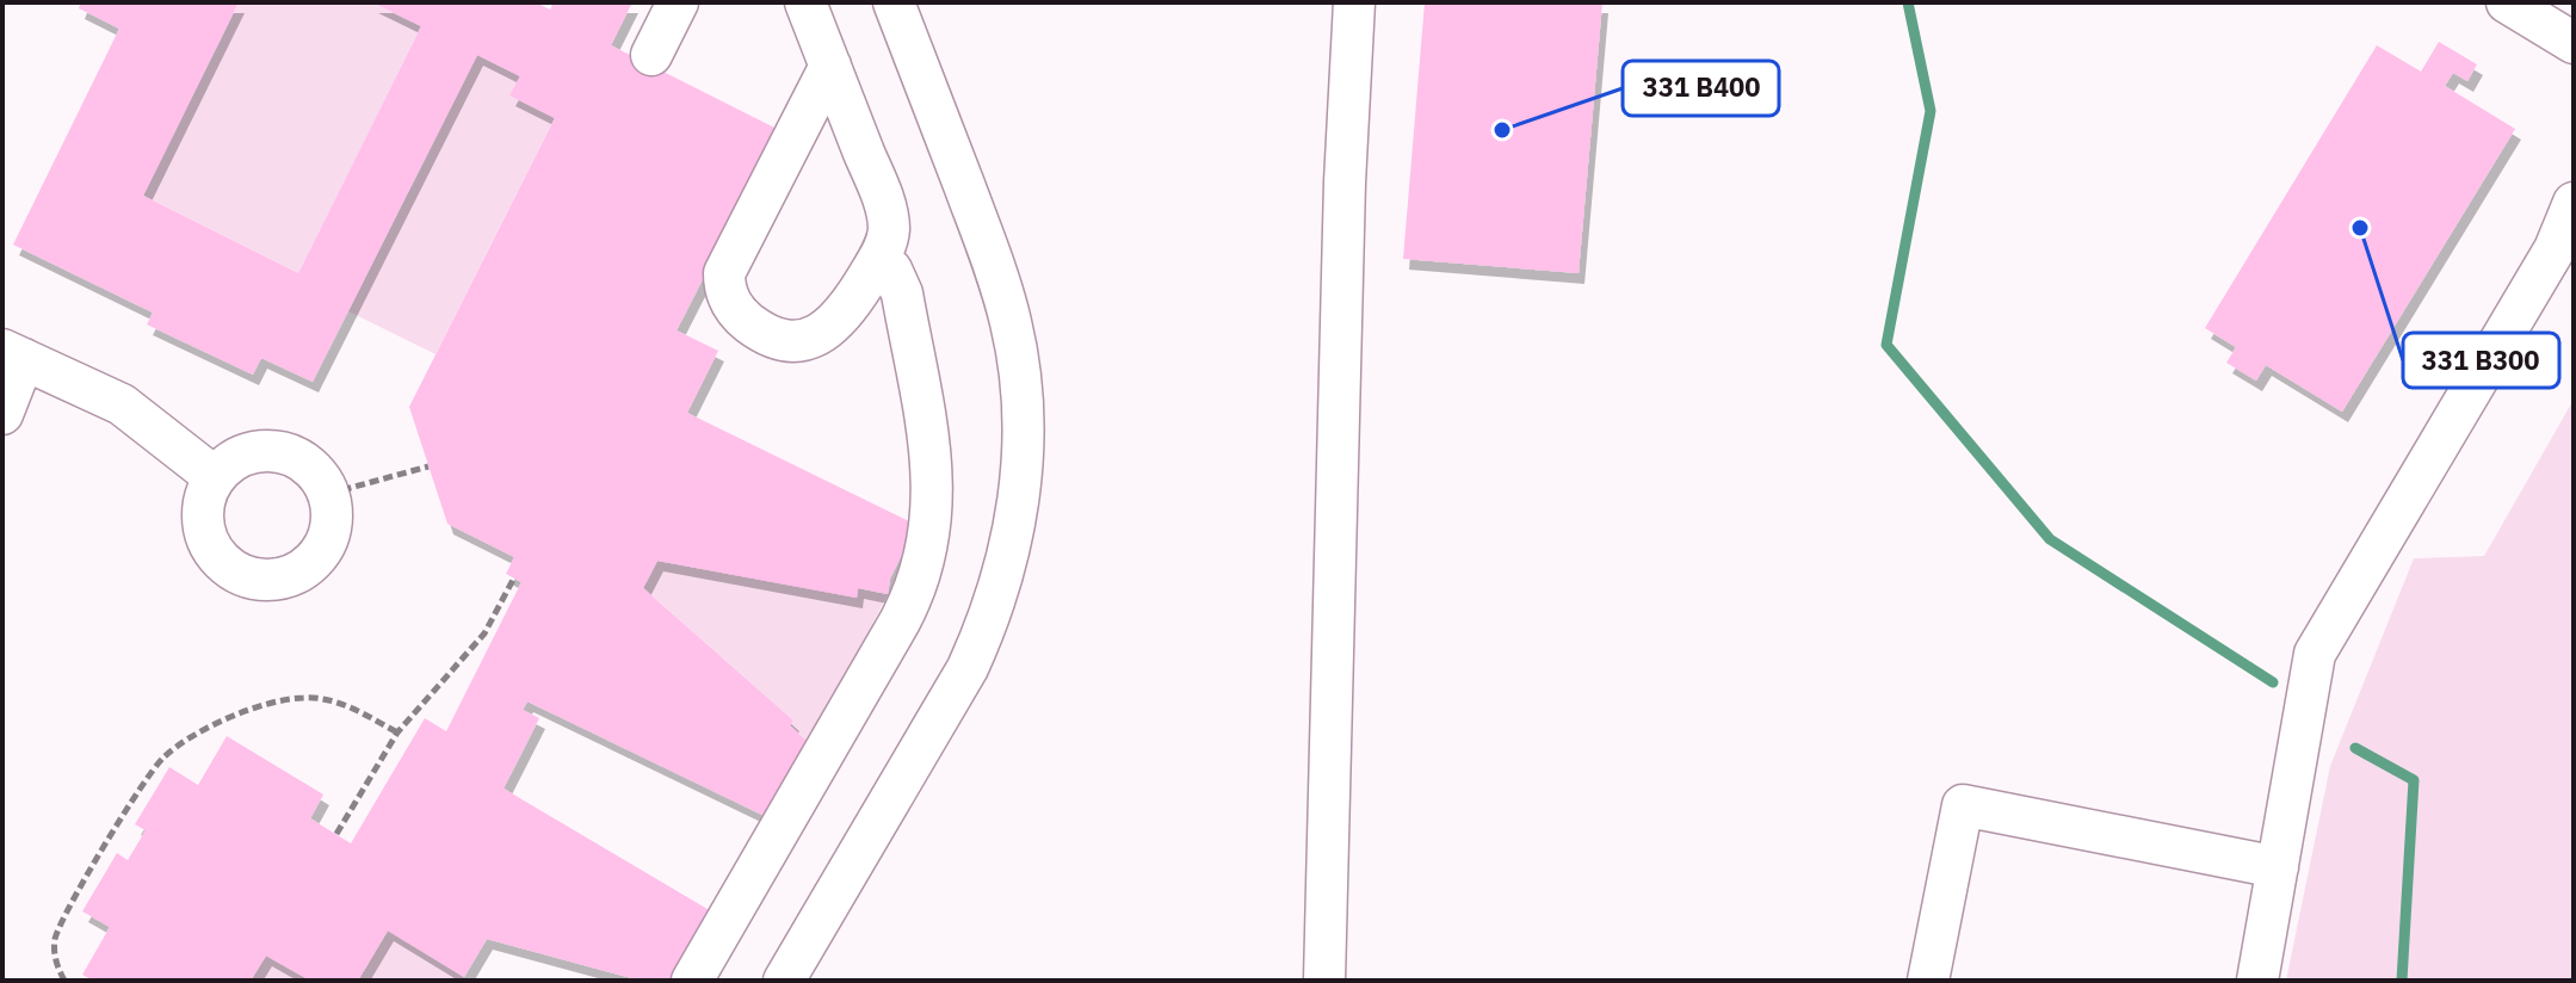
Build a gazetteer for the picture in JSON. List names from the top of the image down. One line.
{"places":["331 B400","331 B300"]}
